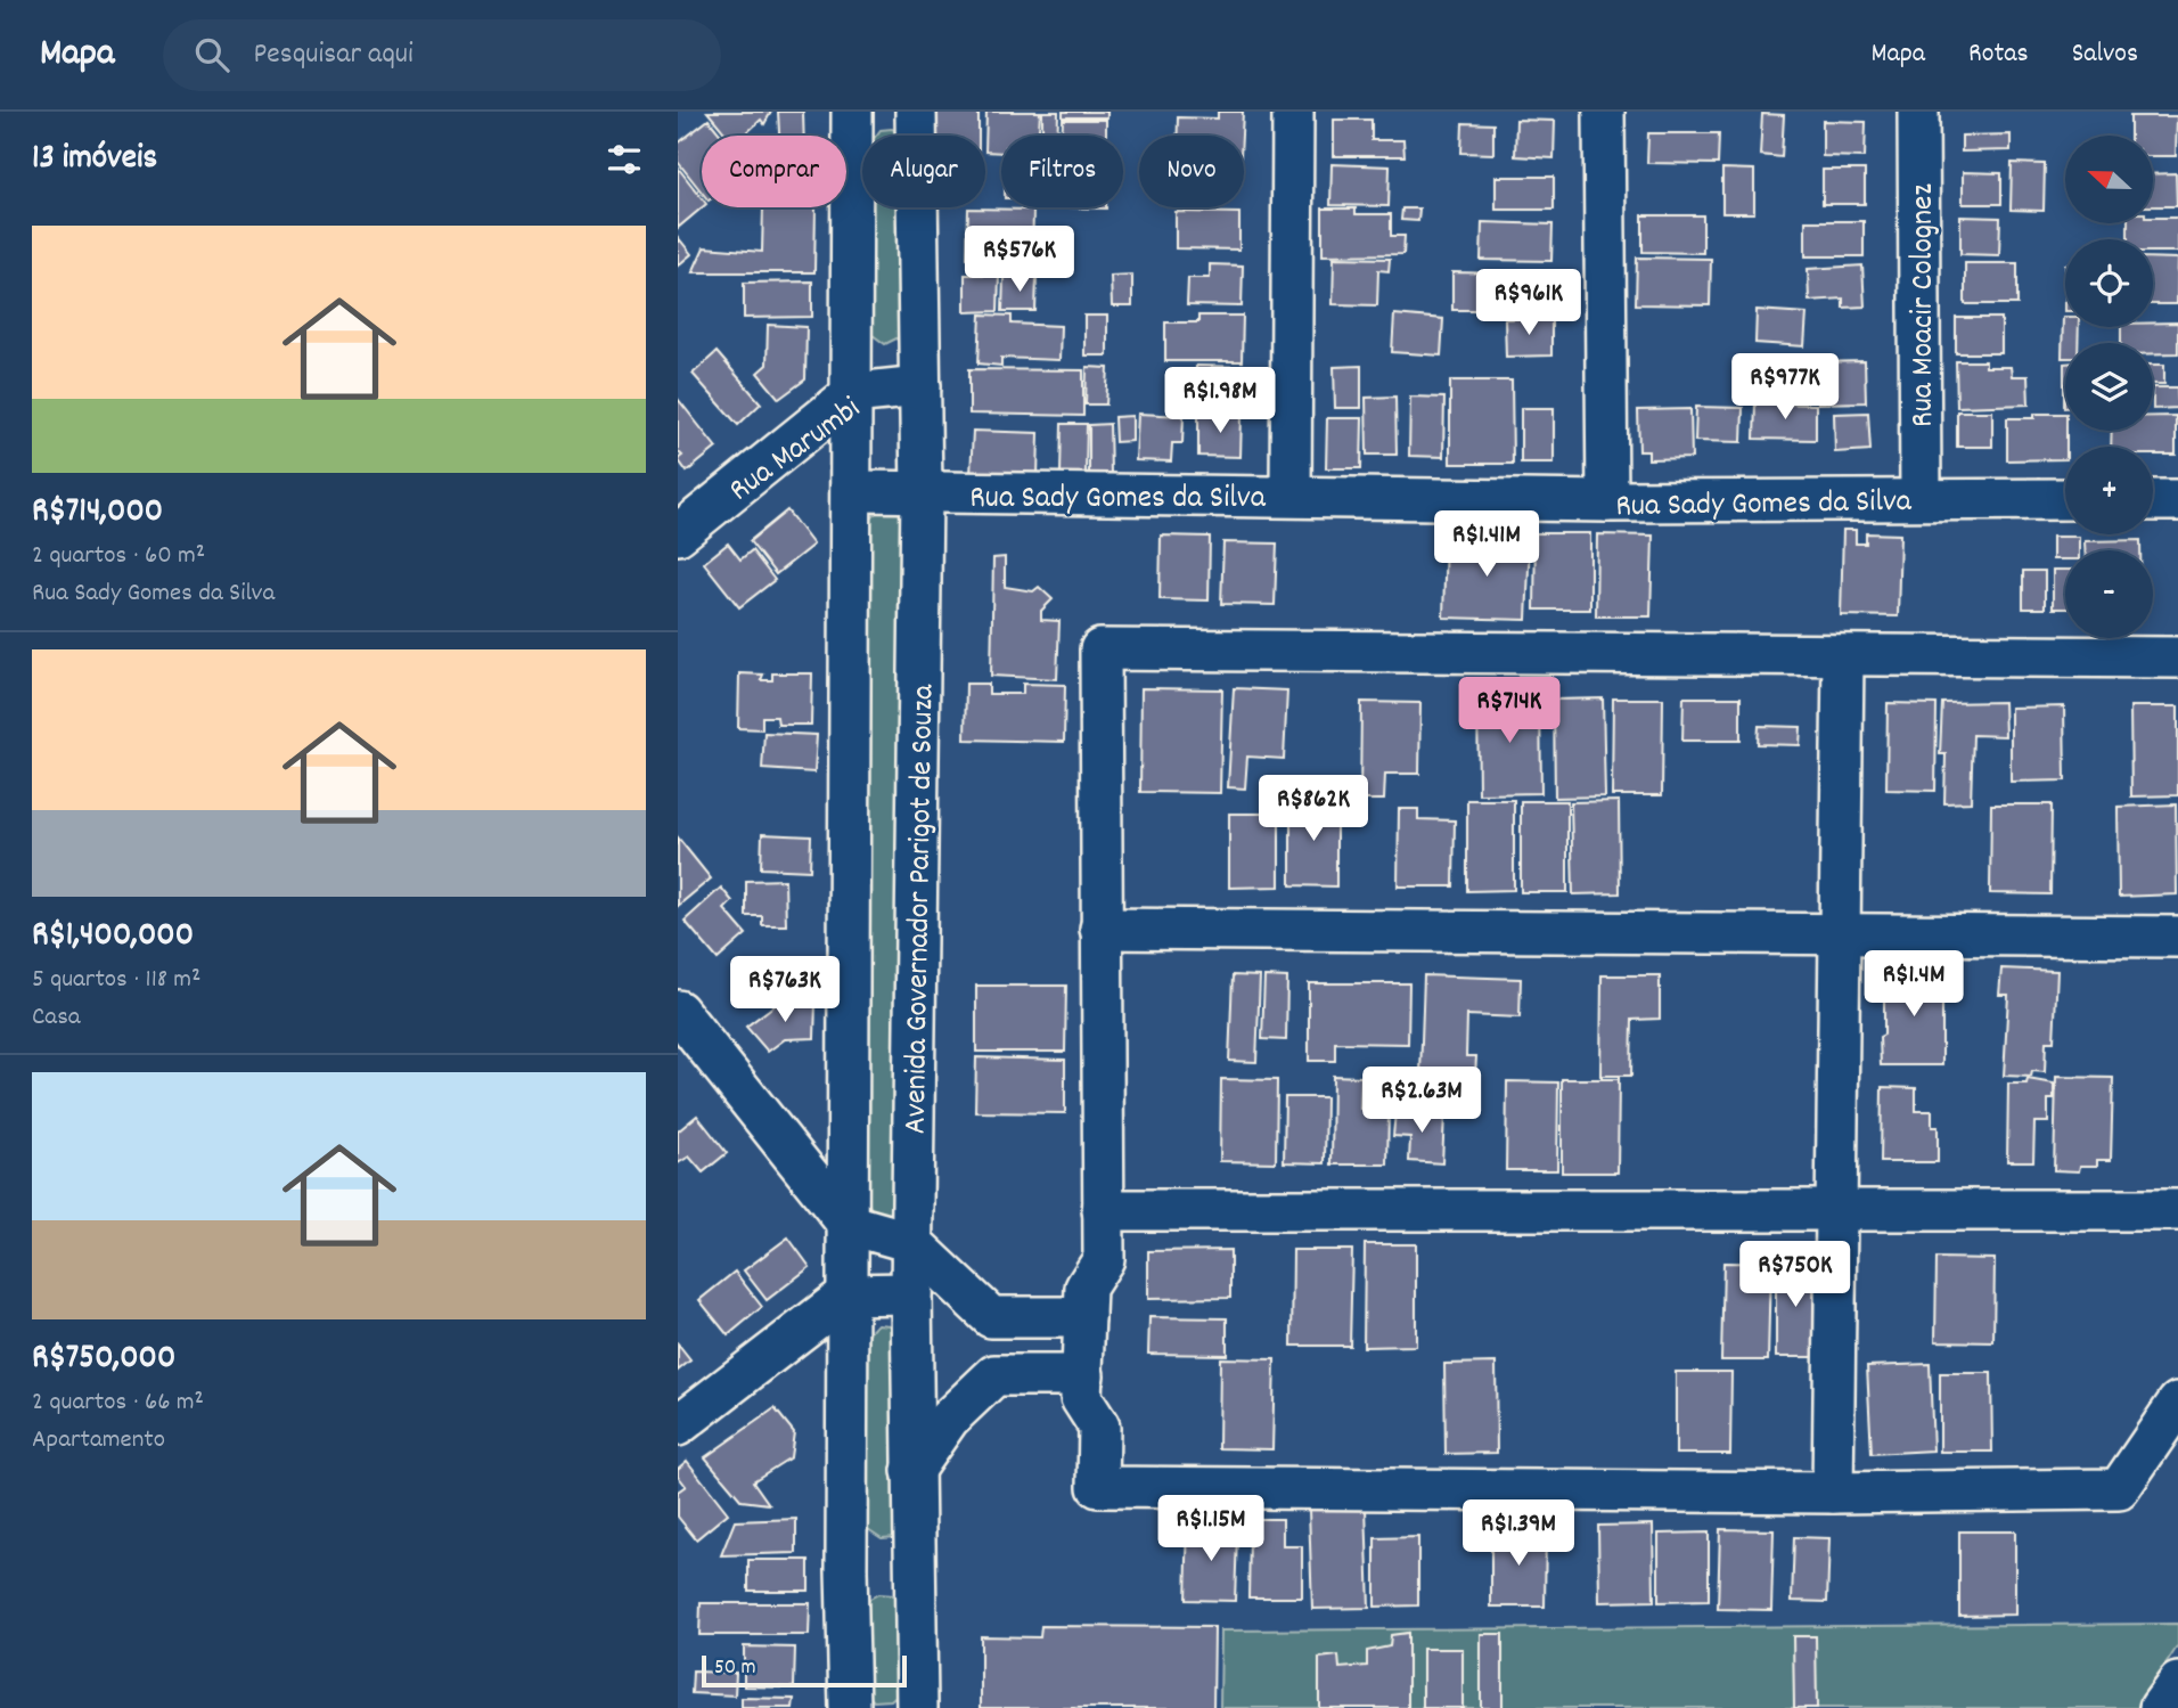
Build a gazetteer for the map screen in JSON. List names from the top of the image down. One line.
{"streets":{"street":["Rua Moacir Colognez","Rua Marumbi","Rua Sady Gomes da Silva","Avenida Governador Parigot de Souza"]},"crossings":[["Rua Moacir Colognez","Rua Sady Gomes da Silva"],["Rua Marumbi","Avenida Governador Parigot de Souza"],["Rua Sady Gomes da Silva","Avenida Governador Parigot de Souza"]],"scale_bar":"50 m","north":"left","page":{"header":"Mapa","search":"Pesquisar aqui","nav":["Mapa","Rotas","Salvos"],"heading":"13 imóveis","map_buttons":["+","−"],"chip":["Comprar","Alugar","Filtros","Novo"],"list":[{"name":"R$714,000","note":"2 quartos · 60 m² · Rua Sady Gomes da Silva"},{"name":"R$1,400,000","note":"5 quartos · 118 m² · Casa"},{"name":"R$750,000","note":"2 quartos · 66 m² · Apartamento"}],"price":["R$576K","R$961K","R$977K","R$1.98M","R$1.41M","R$714K","R$862K","R$1.4M","R$763K","R$2.63M","R$750K","R$1.15M","R$1.39M"],"scale":"50 m"}}
